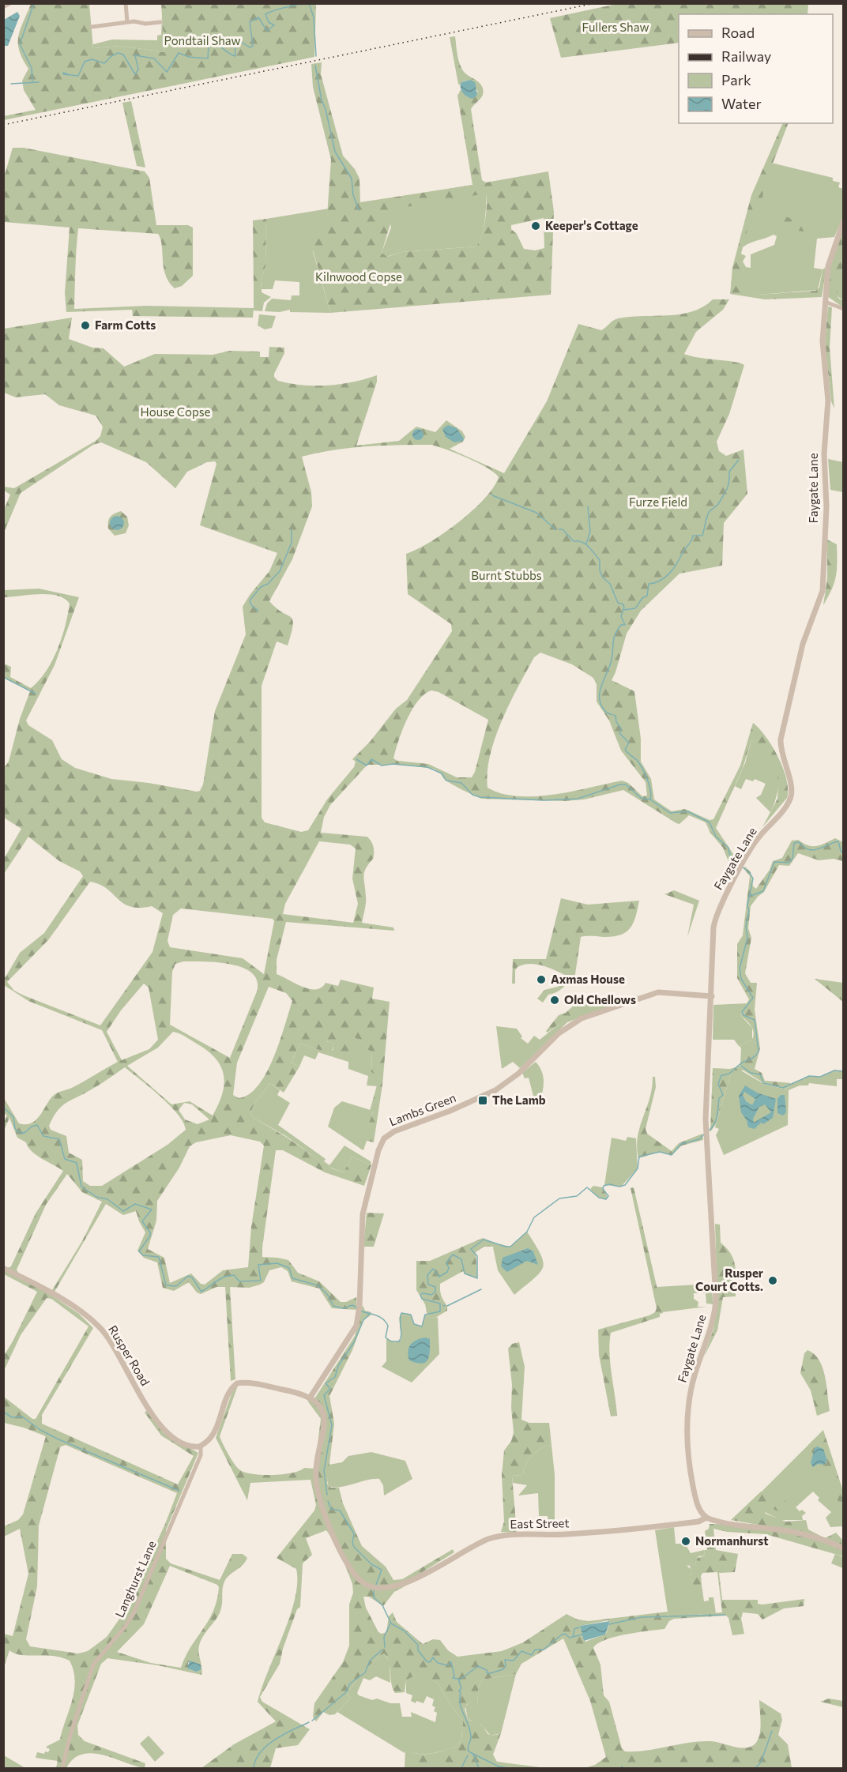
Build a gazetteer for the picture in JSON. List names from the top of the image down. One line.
{"streets":{"street":["Faygate Lane","Lambs Green","Rusper Road","East Street","Langhurst Lane"]},"crossings":[["Faygate Lane","Lambs Green"],["Faygate Lane","East Street"],["Lambs Green","East Street"],["Rusper Road","Langhurst Lane"]],"parks":["Fullers Shaw","Pondtail Shaw","Kilnwood Copse","House Copse","Furze Field","Burnt Stubbs"],"places":{"other":["Keeper's Cottage","Farm Cotts","Axmas House","Old Chellows","Rusper Court Cotts.","Normanhurst"],"transit":["The Lamb"]},"legend":["Road","Railway","Park","Water"]}
